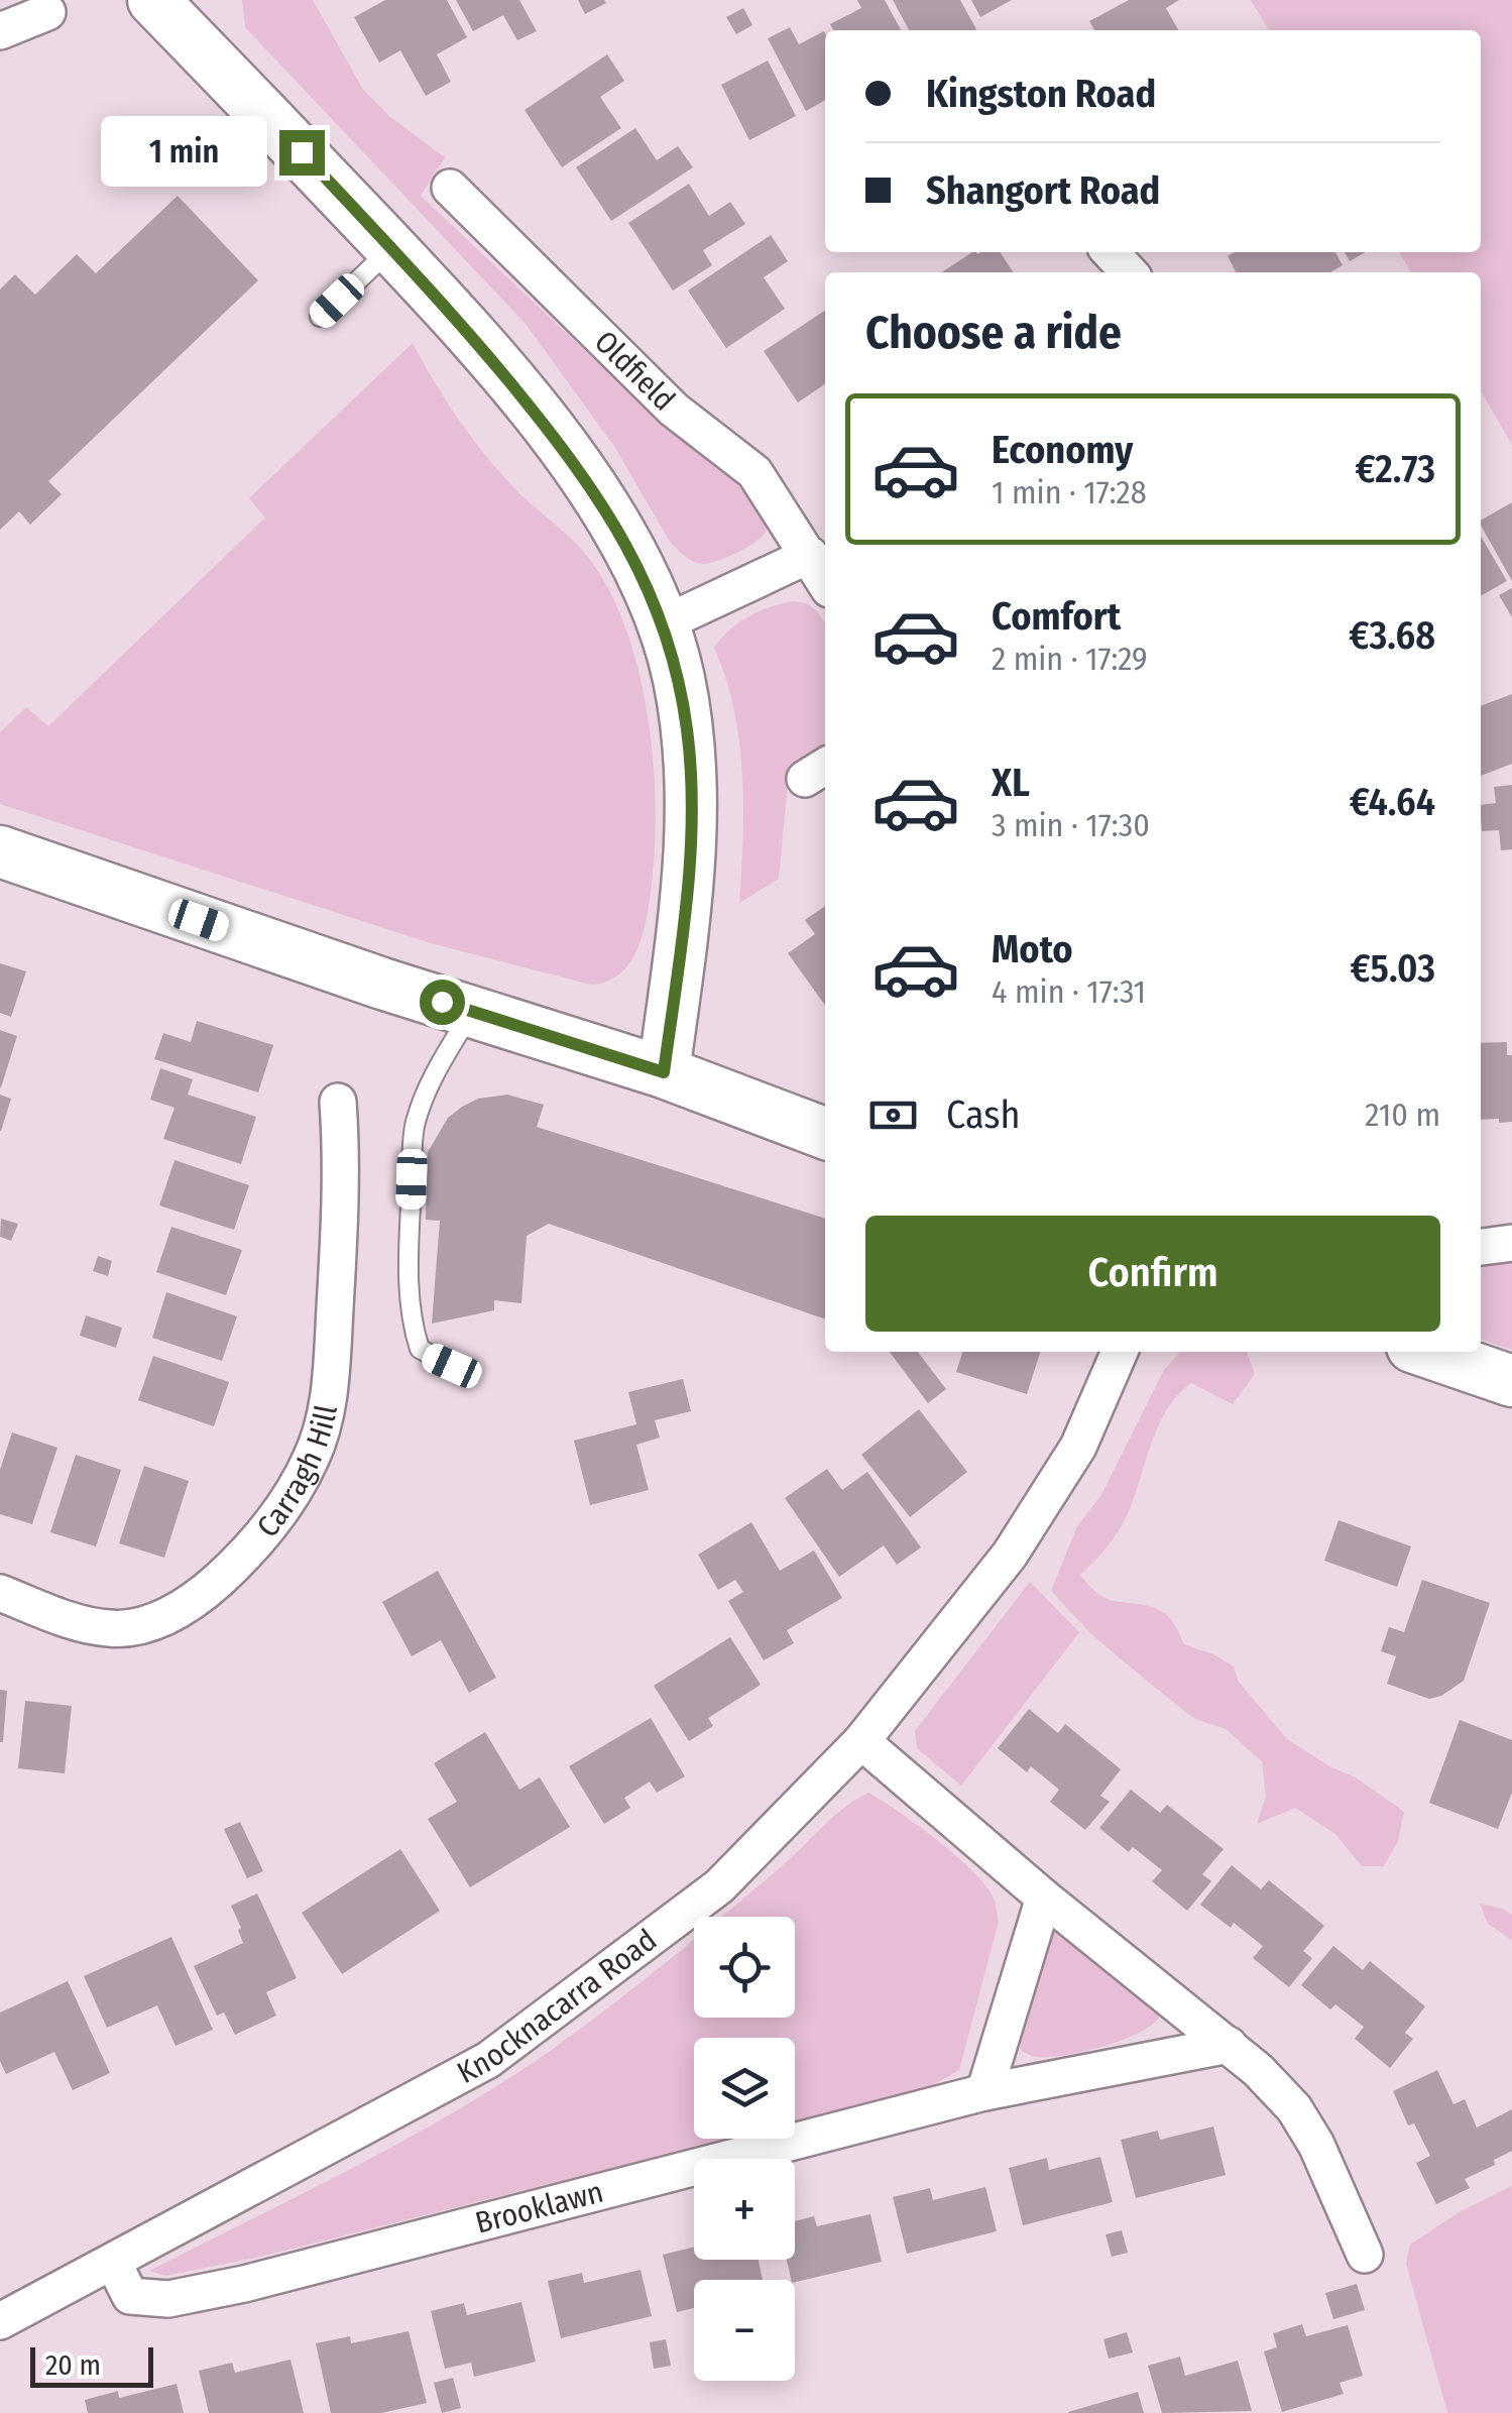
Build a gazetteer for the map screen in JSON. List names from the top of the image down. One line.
{"streets":{"street":["Oldfield","Carragh Hill","Knocknacarra Road","Brooklawn"]},"crossings":[["Knocknacarra Road","Brooklawn"]],"scale_bar":"20 m","page":{"banner":["Kingston Road","Shangort Road"],"bubble":"1 min","heading":"Choose a ride","list":[{"name":"Economy","note":"1 min · 17:28","value":"€2.73"},{"name":"Comfort","note":"2 min · 17:29","value":"€3.68"},{"name":"XL","note":"3 min · 17:30","value":"€4.64"},{"name":"Moto","note":"4 min · 17:31","value":"€5.03"}],"pay":["Cash","210 m"],"buttons":"Confirm","map_buttons":["+","−"],"scale":"20 m"}}
